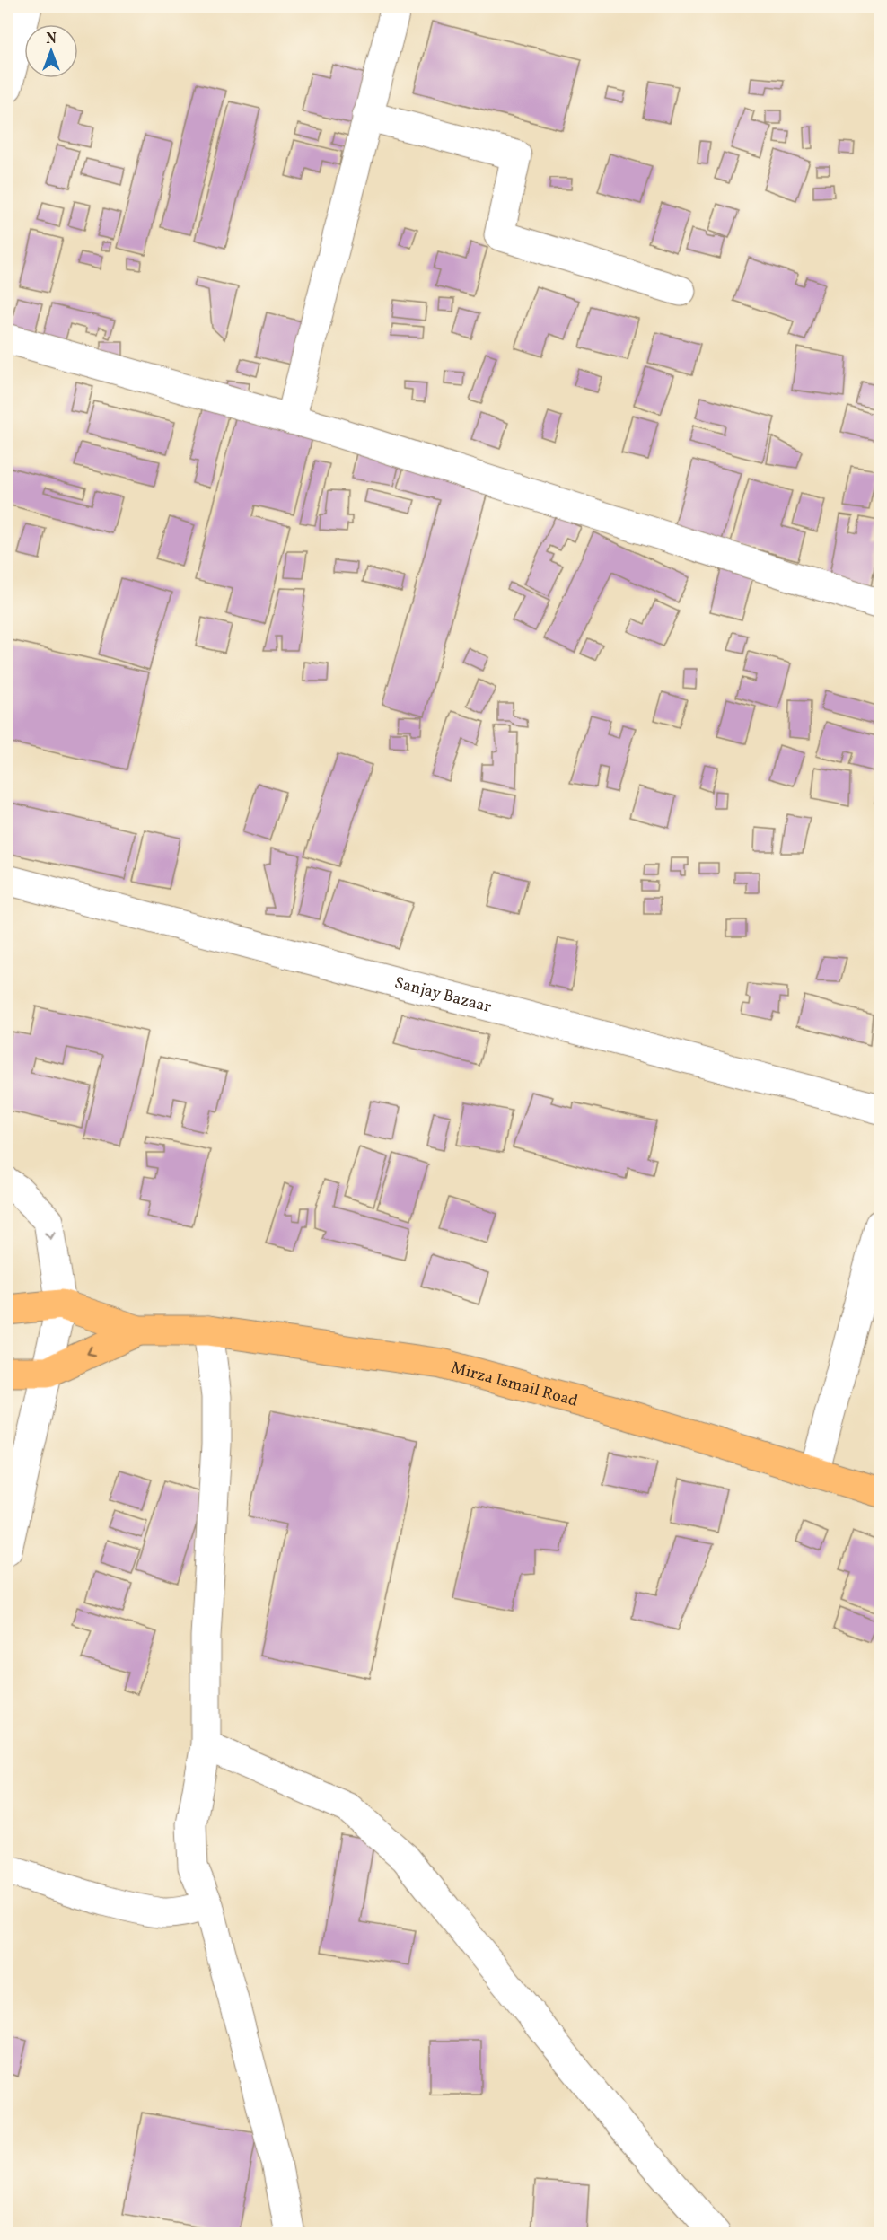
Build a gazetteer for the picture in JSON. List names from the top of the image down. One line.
{"streets":{"highway":["Mirza Ismail Road"],"street":["Sanjay Bazaar"]},"north":"top"}
